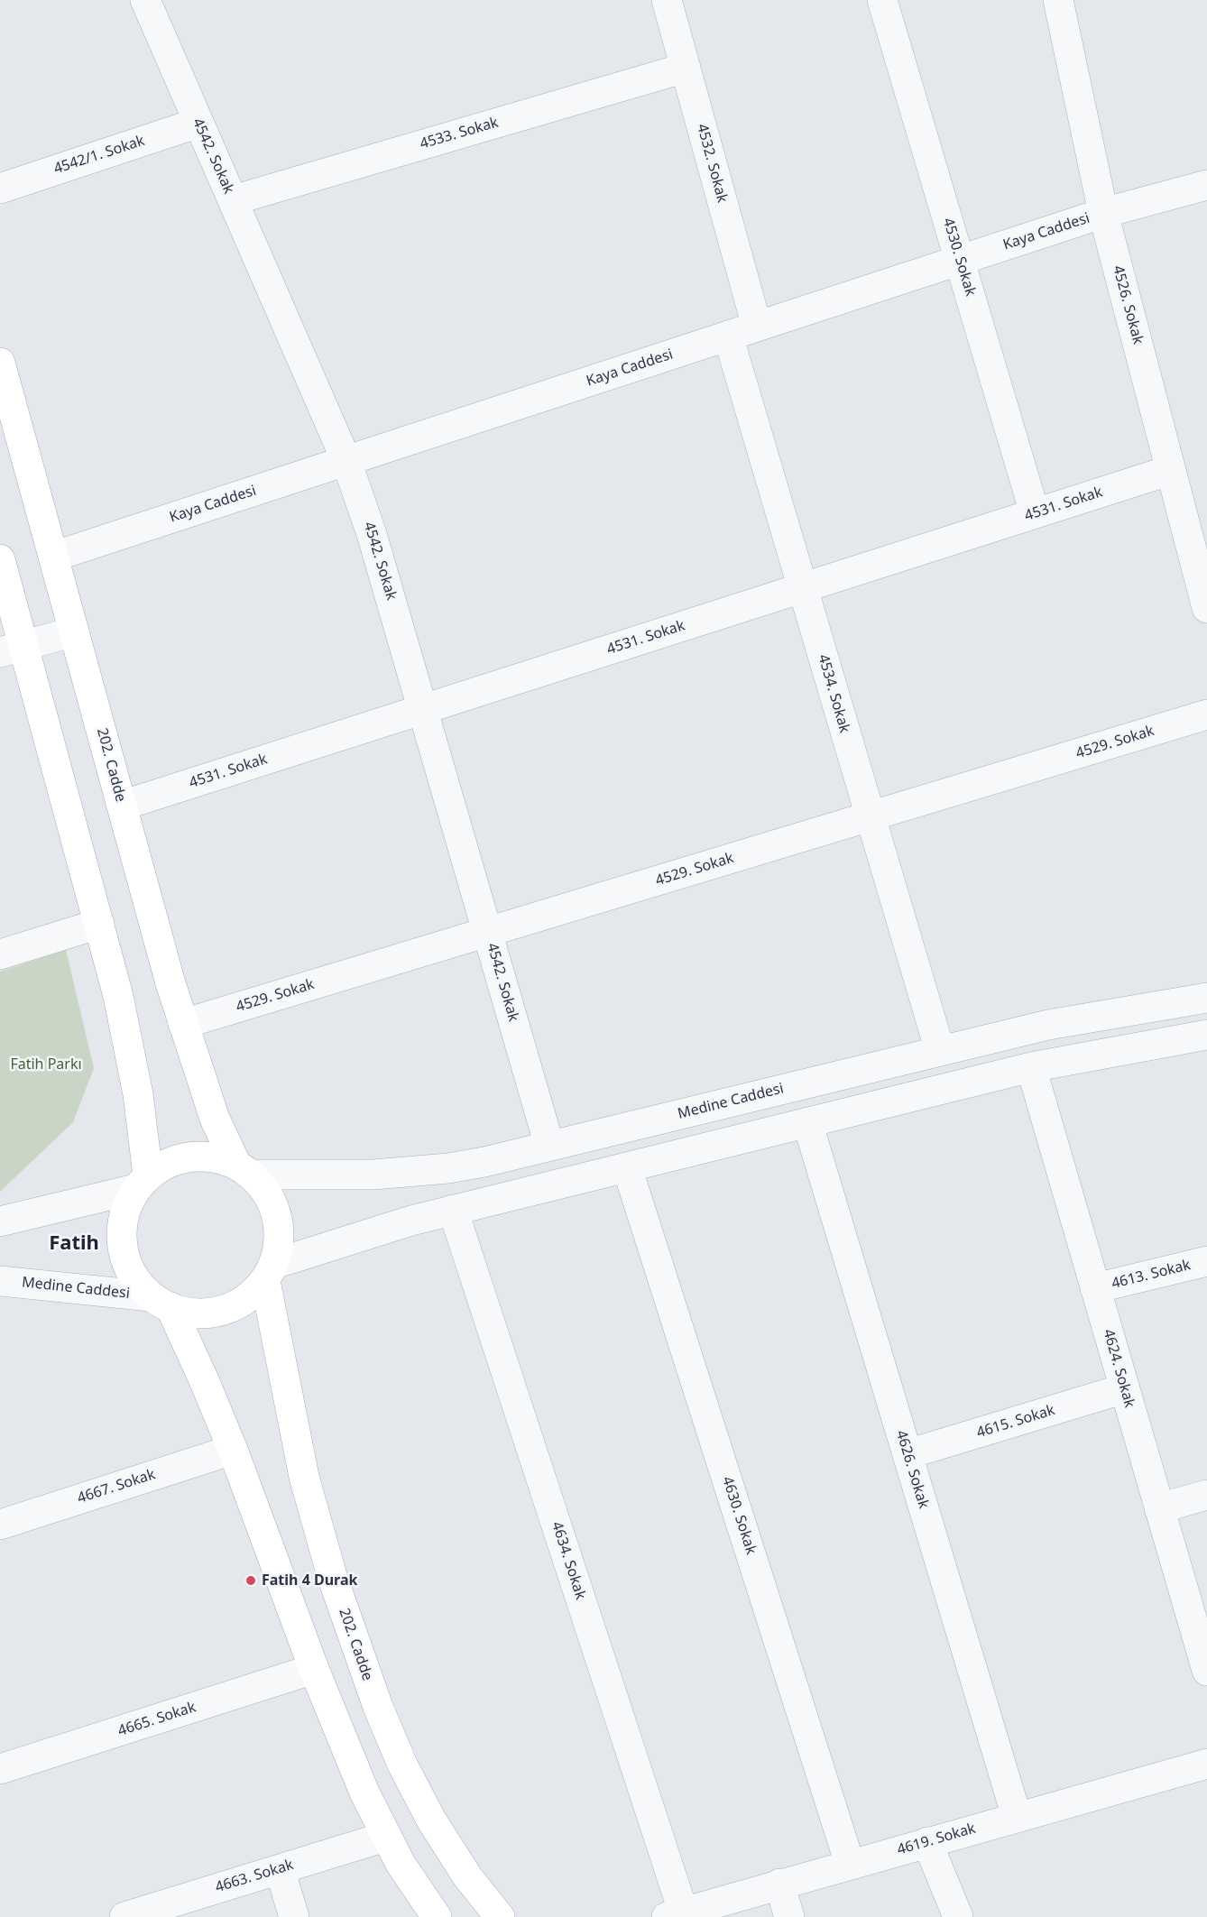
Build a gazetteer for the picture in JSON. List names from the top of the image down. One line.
{"streets":{"main road":["202. Cadde"],"street":["4533. Sokak","4542/1. Sokak","4542. Sokak","4532. Sokak","Kaya Caddesi","4530. Sokak","4526. Sokak","4531. Sokak","4534. Sokak","4529. Sokak","Medine Caddesi","4613. Sokak","4624. Sokak","4615. Sokak","4626. Sokak","4667. Sokak","4630. Sokak","4634. Sokak","4665. Sokak","4619. Sokak","4663. Sokak"]},"crossings":[["4533. Sokak","4542. Sokak"],["4533. Sokak","4532. Sokak"],["4542/1. Sokak","4542. Sokak"],["4542. Sokak","Kaya Caddesi"],["4542. Sokak","4531. Sokak"],["4542. Sokak","4529. Sokak"],["4542. Sokak","Medine Caddesi"],["4532. Sokak","Kaya Caddesi"],["Kaya Caddesi","4530. Sokak"],["Kaya Caddesi","4526. Sokak"],["Kaya Caddesi","4534. Sokak"],["Kaya Caddesi","202. Cadde"],["4530. Sokak","4531. Sokak"],["4526. Sokak","4531. Sokak"],["4531. Sokak","4534. Sokak"],["4531. Sokak","202. Cadde"],["4534. Sokak","4529. Sokak"],["4534. Sokak","Medine Caddesi"],["4529. Sokak","202. Cadde"],["202. Cadde","Medine Caddesi"],["4613. Sokak","4624. Sokak"],["4624. Sokak","4615. Sokak"],["4615. Sokak","4626. Sokak"],["4626. Sokak","4619. Sokak"],["4630. Sokak","4619. Sokak"],["4634. Sokak","4619. Sokak"]],"districts":["Fatih"],"parks":["Fatih Parkı"],"places":["Fatih 4 Durak"]}
